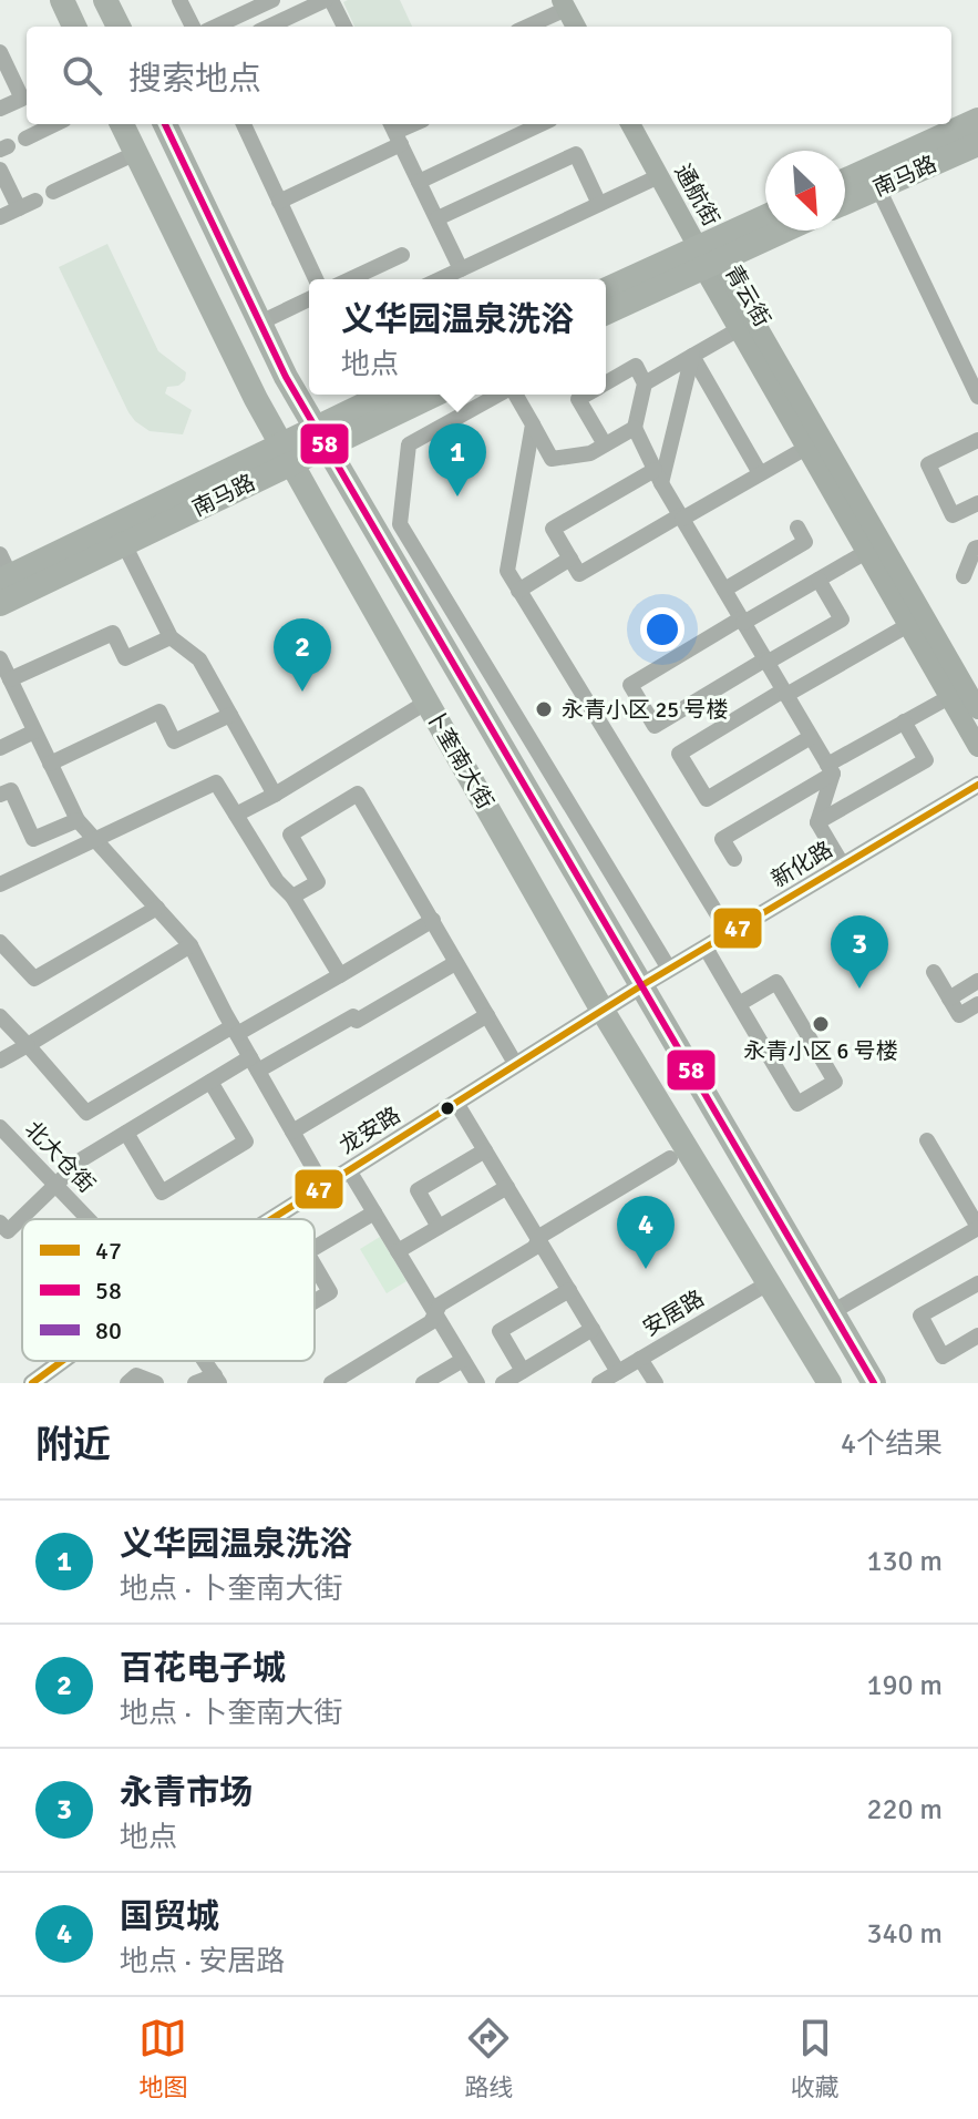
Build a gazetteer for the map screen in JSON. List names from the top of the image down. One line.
{"streets":{"main road":["南马路","通航街","青云街","卜奎南大街"],"street":["新化路","龙安路","北大仓街","安居路"]},"crossings":[["南马路","卜奎南大街"],["通航街","青云街"],["卜奎南大街","新化路"],["卜奎南大街","龙安路"],["卜奎南大街","安居路"],["新化路","龙安路"]],"places":["永青小区 25 号楼","永青小区 6 号楼"],"lines":["transit line 58","transit line 47"],"legend":["47","58","80"],"north":"bottom right","page":{"search":"搜索地点","popup":["义华园温泉洗浴","地点"],"pins":["1","2","3","4"],"heading":["附近","4个结果"],"list":[{"mark":"1","name":"义华园温泉洗浴","note":"地点 · 卜奎南大街","value":"130 m"},{"mark":"2","name":"百花电子城","note":"地点 · 卜奎南大街","value":"190 m"},{"mark":"3","name":"永青市场","note":"地点","value":"220 m"},{"mark":"4","name":"国贸城","note":"地点 · 安居路","value":"340 m"}],"nav":["地图","路线","收藏"]}}
